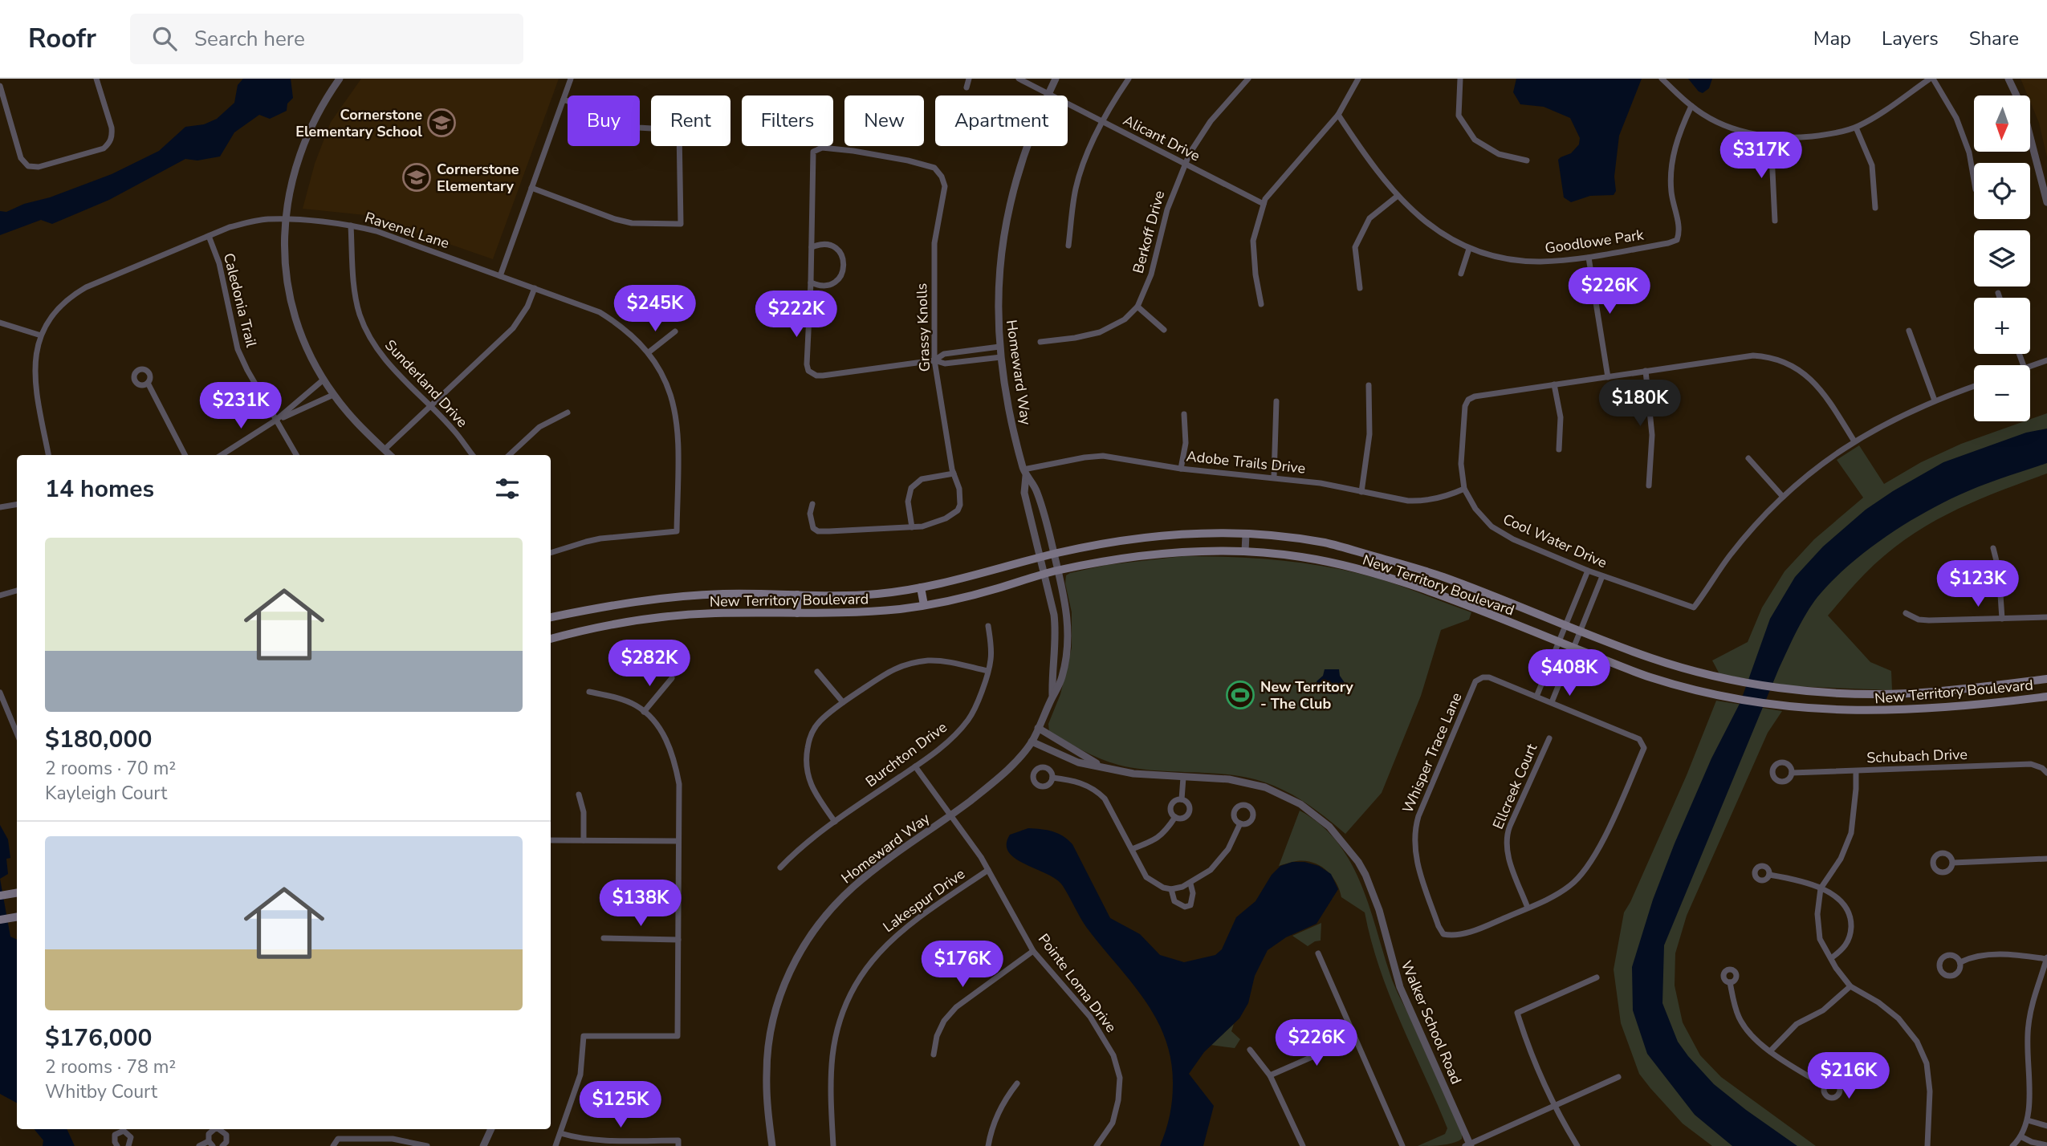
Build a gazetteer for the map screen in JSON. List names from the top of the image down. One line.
{"streets":{"main road":["New Territory Boulevard"],"street":["Alicant Drive","Ravenel Lane","Berkoff Drive","Goodlowe Park","Caledonia Trail","Grassy Knolls","Homeward Way","Sunderland Drive","Adobe Trails Drive","Cool Water Drive","Whisper Trace Lane","Burchton Drive","Schubach Drive","Ellcreek Court","Lakespur Drive","Pointe Loma Drive","Walker School Road"]},"crossings":[["Alicant Drive","Berkoff Drive"],["Alicant Drive","Homeward Way"],["Ravenel Lane","Caledonia Trail"],["Ravenel Lane","Sunderland Drive"],["Homeward Way","Adobe Trails Drive"],["Homeward Way","New Territory Boulevard"],["Homeward Way","Pointe Loma Drive"],["Homeward Way","Walker School Road"],["Adobe Trails Drive","Cool Water Drive"],["Whisper Trace Lane","Ellcreek Court"],["Burchton Drive","Pointe Loma Drive"],["Lakespur Drive","Pointe Loma Drive"]],"places":{"school or university":["Cornerstone Elementary School","Cornerstone Elementary"],"sports":["New Territory - The Club"]},"north":"bottom","page":{"header":"Roofr","search":"Search here","nav":["Map","Layers","Share"],"map_buttons":["+","−"],"chip":["Buy","Rent","Filters","New","Apartment"],"price":["$317K","$226K","$245K","$222K","$180K","$231K","$123K","$282K","$408K","$138K","$176K","$226K","$216K","$125K"],"heading":"14 homes","list":[{"name":"$180,000","note":"2 rooms · 70 m² · Kayleigh Court"},{"name":"$176,000","note":"2 rooms · 78 m² · Whitby Court"}]}}
